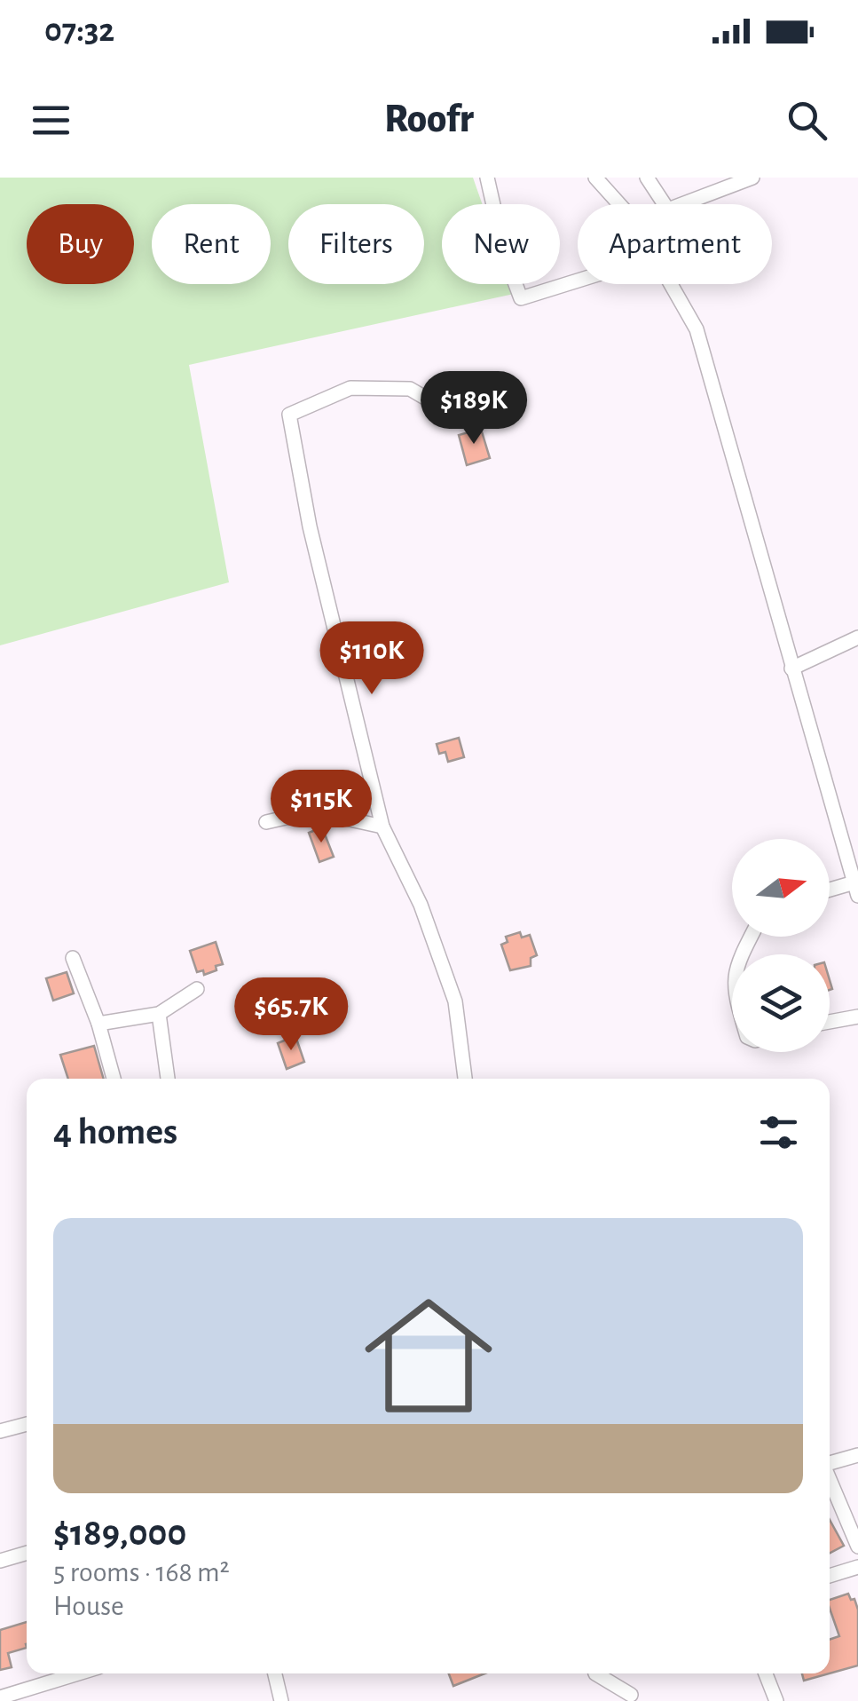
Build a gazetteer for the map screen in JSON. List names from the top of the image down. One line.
{"north":"right","page":{"status":"07:32","header":"Roofr","chip":["Buy","Rent","Filters","New","Apartment"],"price":["$189K","$110K","$115K","$65.7K"],"heading":"4 homes","list":[{"name":"$189,000","note":"5 rooms · 168 m² · House"}]}}
